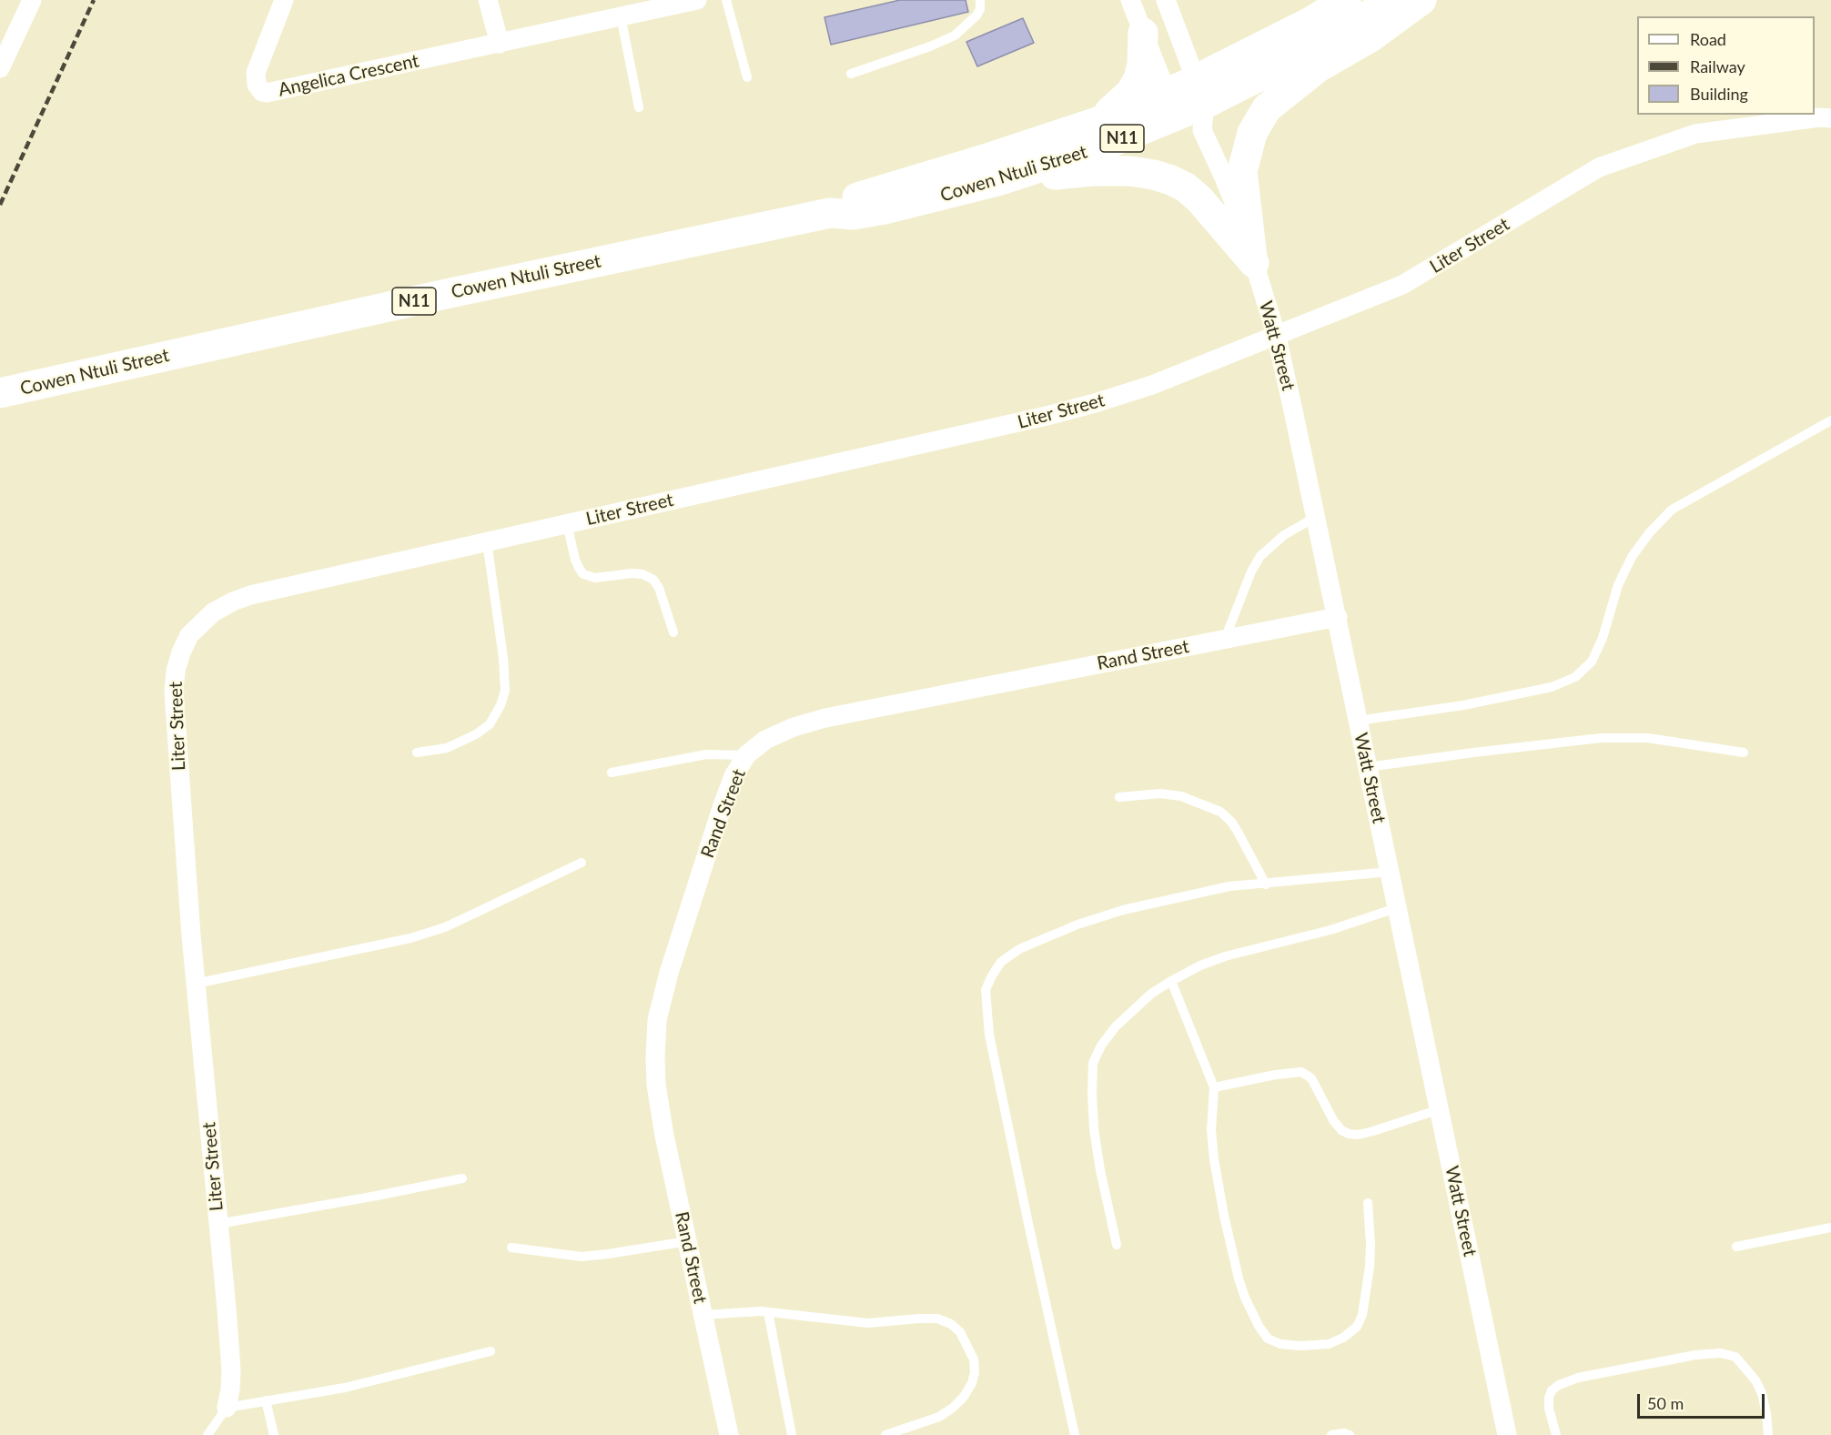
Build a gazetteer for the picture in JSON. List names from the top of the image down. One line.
{"streets":{"highway":["N11","Cowen Ntuli Street"],"street":["Angelica Crescent","Liter Street","Watt Street","Rand Street"]},"crossings":[["Cowen Ntuli Street","Watt Street"],["Liter Street","Watt Street"],["Watt Street","Rand Street"]],"legend":["Road","Railway","Building"],"scale_bar":"50 m"}
